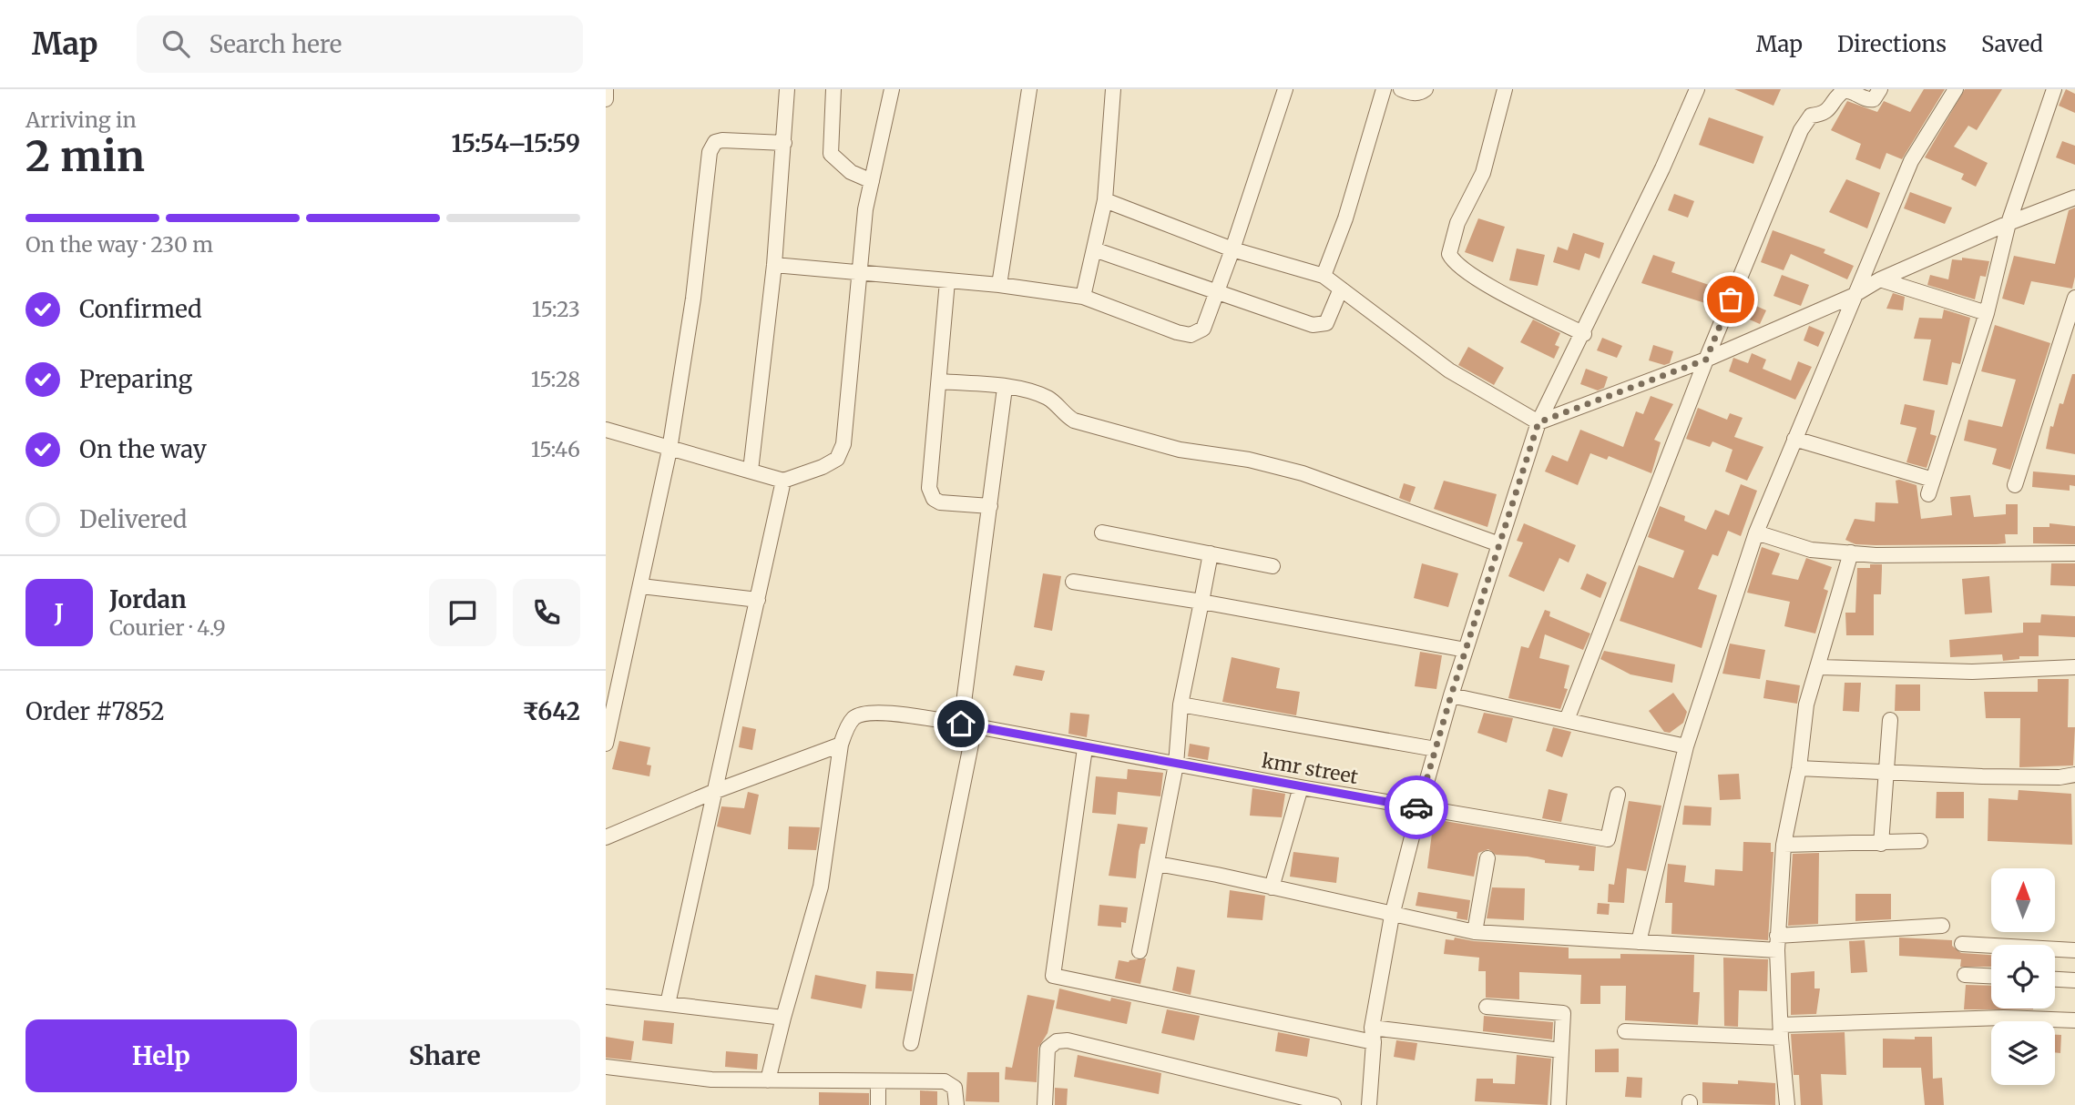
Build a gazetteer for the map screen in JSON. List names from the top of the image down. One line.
{"streets":{"street":["kmr street"]},"north":"top","page":{"header":"Map","search":"Search here","nav":["Map","Directions","Saved"],"heading":["2 min","Arriving in","15:54–15:59"],"panel":["Jordan","Courier · 4.9","Order #7852","₹642"],"bar":"On the way · 230 m","list":[["Confirmed","15:23"],["Preparing","15:28"],["On the way","15:46"],"Delivered"],"round":"J","buttons":["Help","Share"]}}
